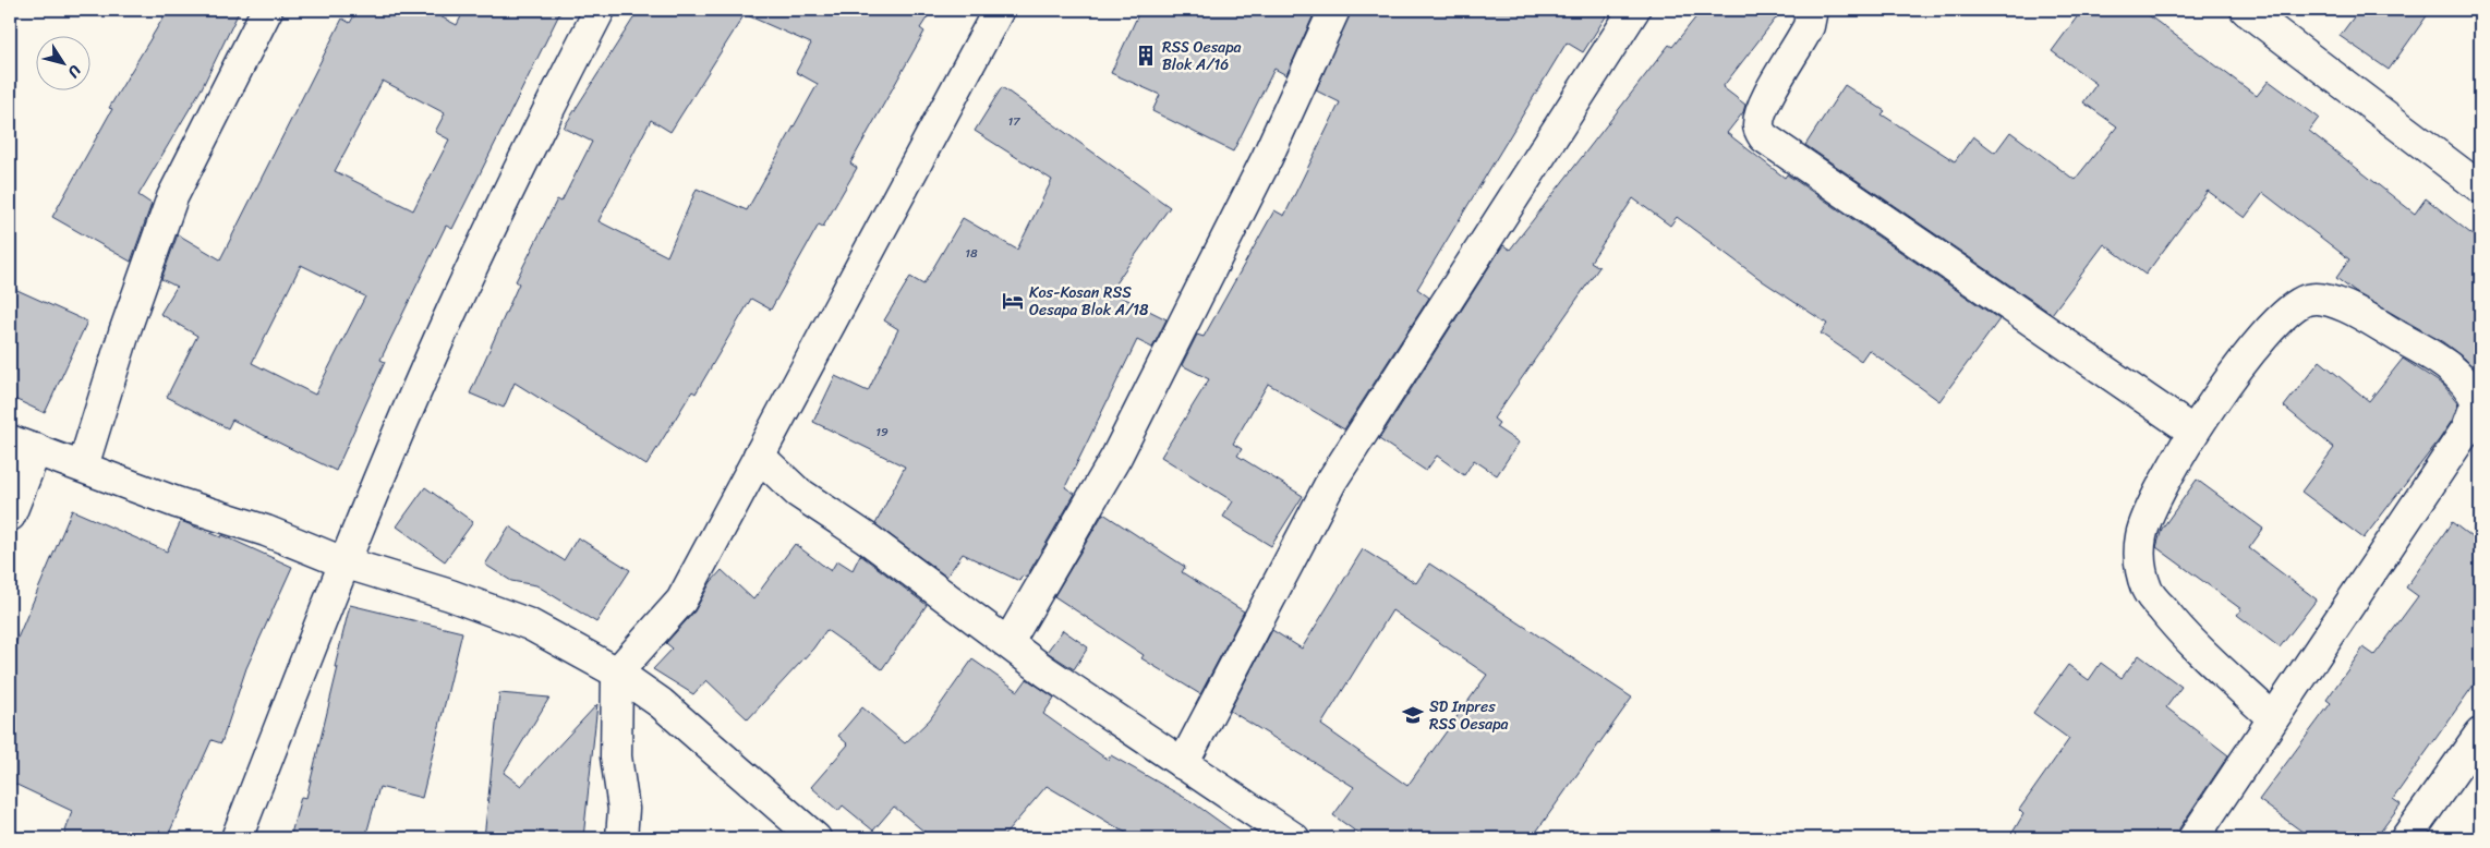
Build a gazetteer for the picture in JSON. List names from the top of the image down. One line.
{"places":{"building":["RSS Oesapa Blok A/16"],"hotel":["Kos-Kosan RSS Oesapa Blok A/18"],"school or university":["SD Inpres RSS Oesapa"]},"house_numbers":["17","18","19"],"north":"bottom right"}
